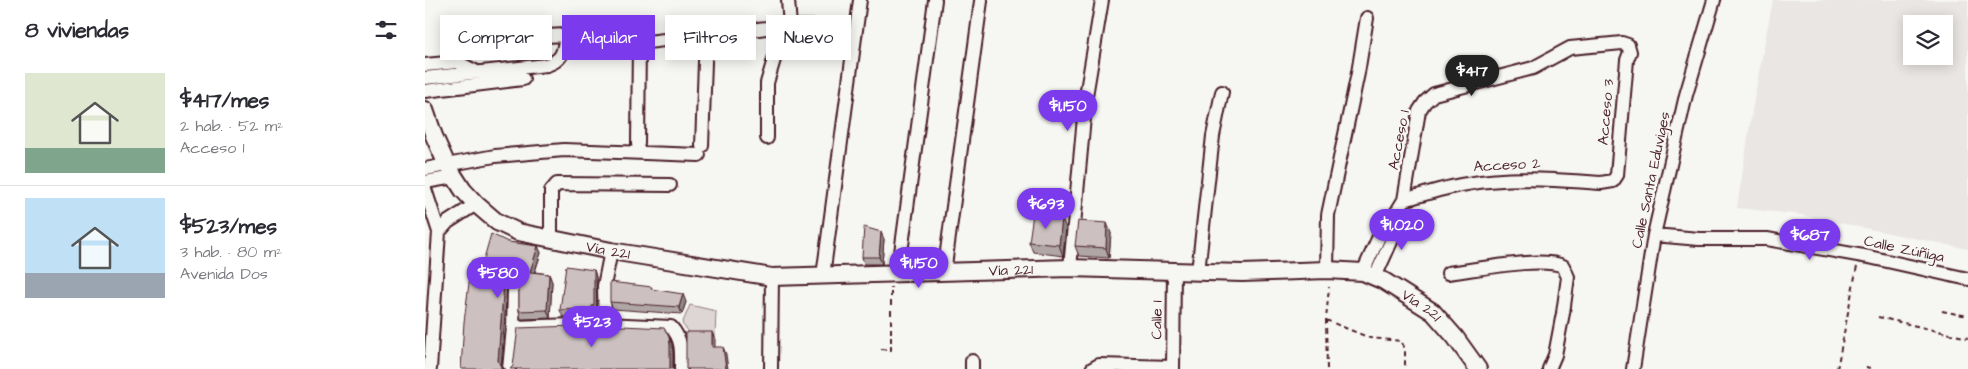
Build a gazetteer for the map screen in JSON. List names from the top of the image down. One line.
{"streets":{"main road":["Vía 221"],"street":["Acceso 3","Acceso 1","Acceso 2","Calle Santa Eduviges","Calle Zúñiga","Calle 1"]},"crossings":[["Acceso 3","Acceso 1"],["Acceso 3","Acceso 2"],["Acceso 1","Acceso 2"],["Acceso 1","Vía 221"],["Calle Santa Eduviges","Calle Zúñiga"],["Vía 221","Calle 1"]],"page":{"heading":"8 viviendas","chip":["Comprar","Alquilar","Filtros","Nuevo"],"price":["$417","$1,150","$693","$1,020","$687","$1,150","$580","$523"],"list":[{"name":"$417/mes","note":"2 hab. · 52 m² · Acceso 1"},{"name":"$523/mes","note":"3 hab. · 80 m² · Avenida Dos"}]}}
